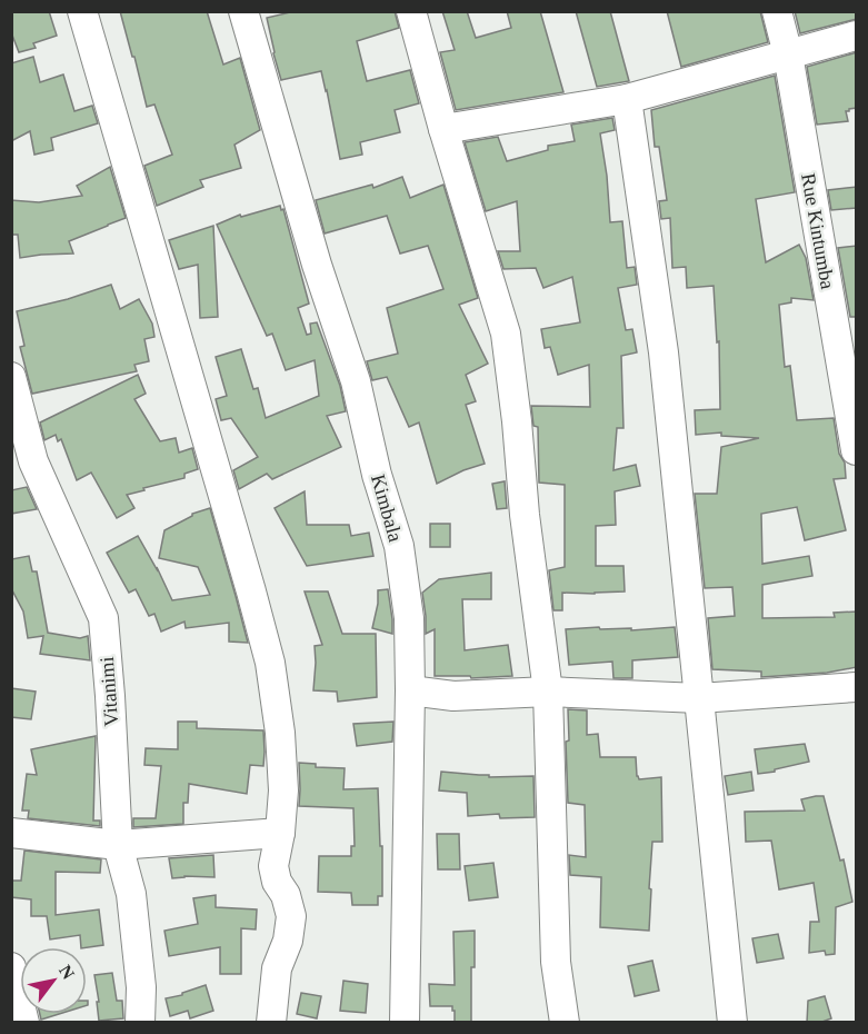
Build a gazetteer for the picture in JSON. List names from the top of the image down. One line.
{"streets":{"street":["Rue Kintumba","Kimbala","Vitanimi"]},"north":"top right"}
